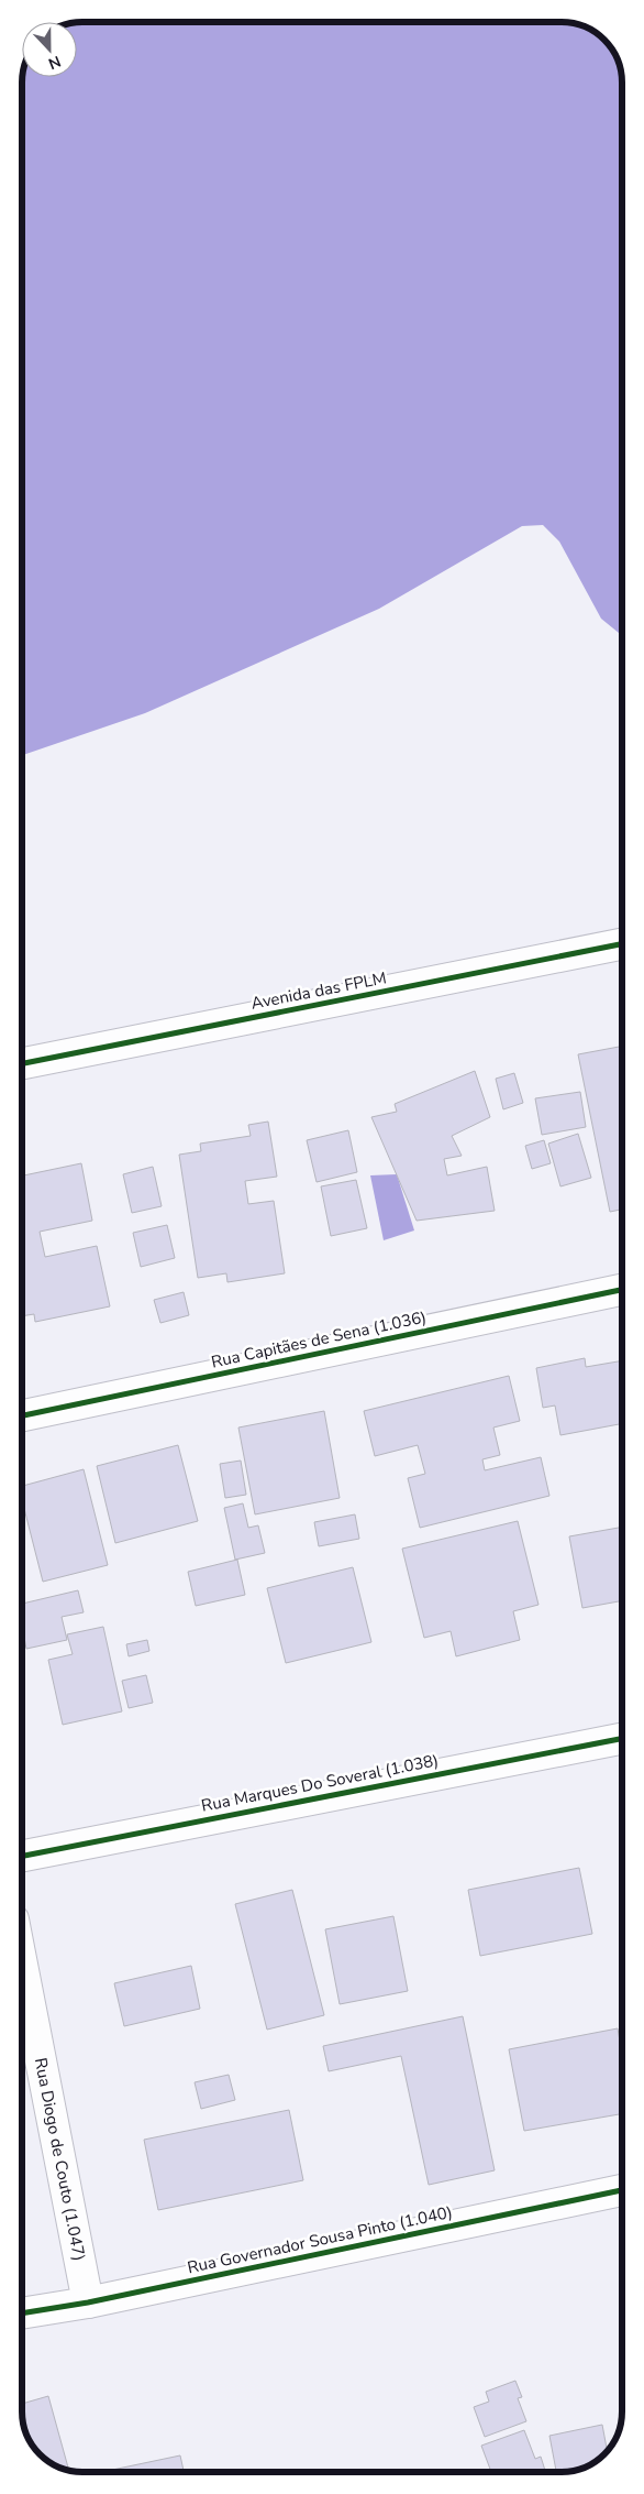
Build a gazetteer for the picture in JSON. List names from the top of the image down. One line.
{"streets":{"street":["Avenida das FPLM","Rua Capitães de Sena (1.036)","Rua Marques Do Soveral (1.038)","Rua Diogo de Couto (1.047)","Rua Governador Sousa Pinto (1.040)"]},"crossings":[["Rua Diogo de Couto (1.047)","Rua Governador Sousa Pinto (1.040)"]],"north":"bottom"}
